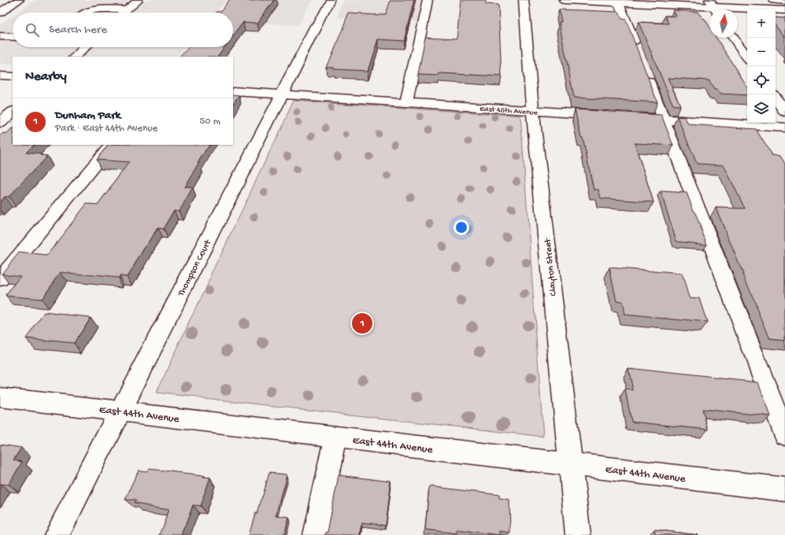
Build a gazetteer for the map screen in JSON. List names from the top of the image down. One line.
{"streets":{"main road":["East 45th Avenue","Thompson Court","Clayton Street","East 44th Avenue"]},"crossings":[["East 45th Avenue","Thompson Court"],["East 45th Avenue","Clayton Street"],["Thompson Court","East 44th Avenue"],["Clayton Street","East 44th Avenue"]],"north":"top","page":{"map_buttons":["+","−"],"search":"Search here","heading":"Nearby","list":[{"mark":"1","name":"Dunham Park","note":"Park · East 44th Avenue","value":"50 m"}],"pins":"1"}}
